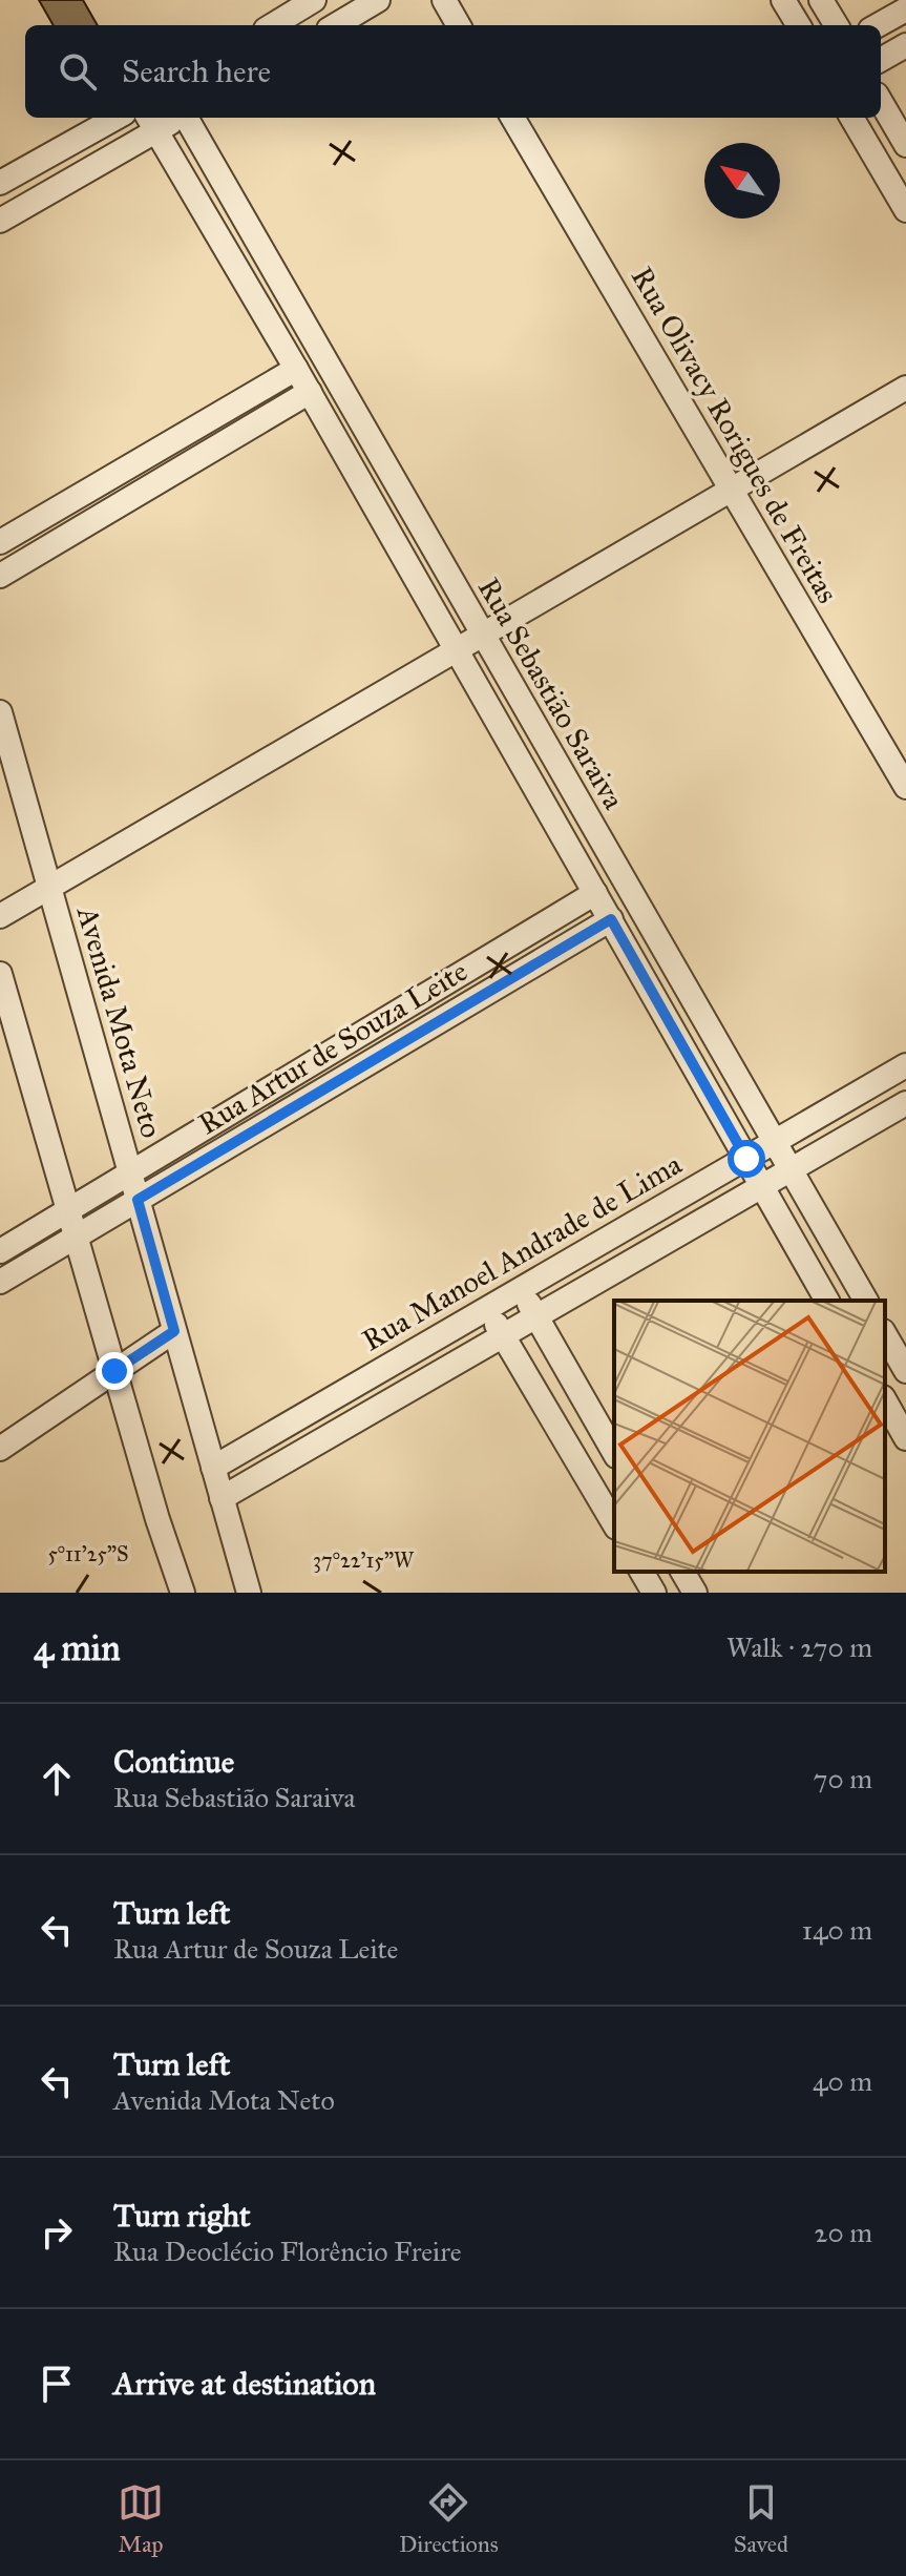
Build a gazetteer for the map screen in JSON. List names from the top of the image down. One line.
{"streets":{"street":["Rua Olivacy Rorigues de Freitas","Rua Sebastião Saraiva","Avenida Mota Neto","Rua Artur de Souza Leite","Rua Manoel Andrade de Lima"]},"crossings":[["Rua Sebastião Saraiva","Rua Artur de Souza Leite"],["Rua Sebastião Saraiva","Rua Manoel Andrade de Lima"],["Avenida Mota Neto","Rua Artur de Souza Leite"],["Avenida Mota Neto","Rua Manoel Andrade de Lima"]],"north":"top left","page":{"search":"Search here","heading":["4 min","Walk · 270 m"],"list":[["Continue","Rua Sebastião Saraiva","70 m"],["Turn left","Rua Artur de Souza Leite","140 m"],["Turn left","Avenida Mota Neto","40 m"],["Turn right","Rua Deoclécio Florêncio Freire","20 m"],"Arrive at destination"],"nav":["Map","Directions","Saved"]},"coordinates":["5°11'25\"S","37°22'15\"W"]}
